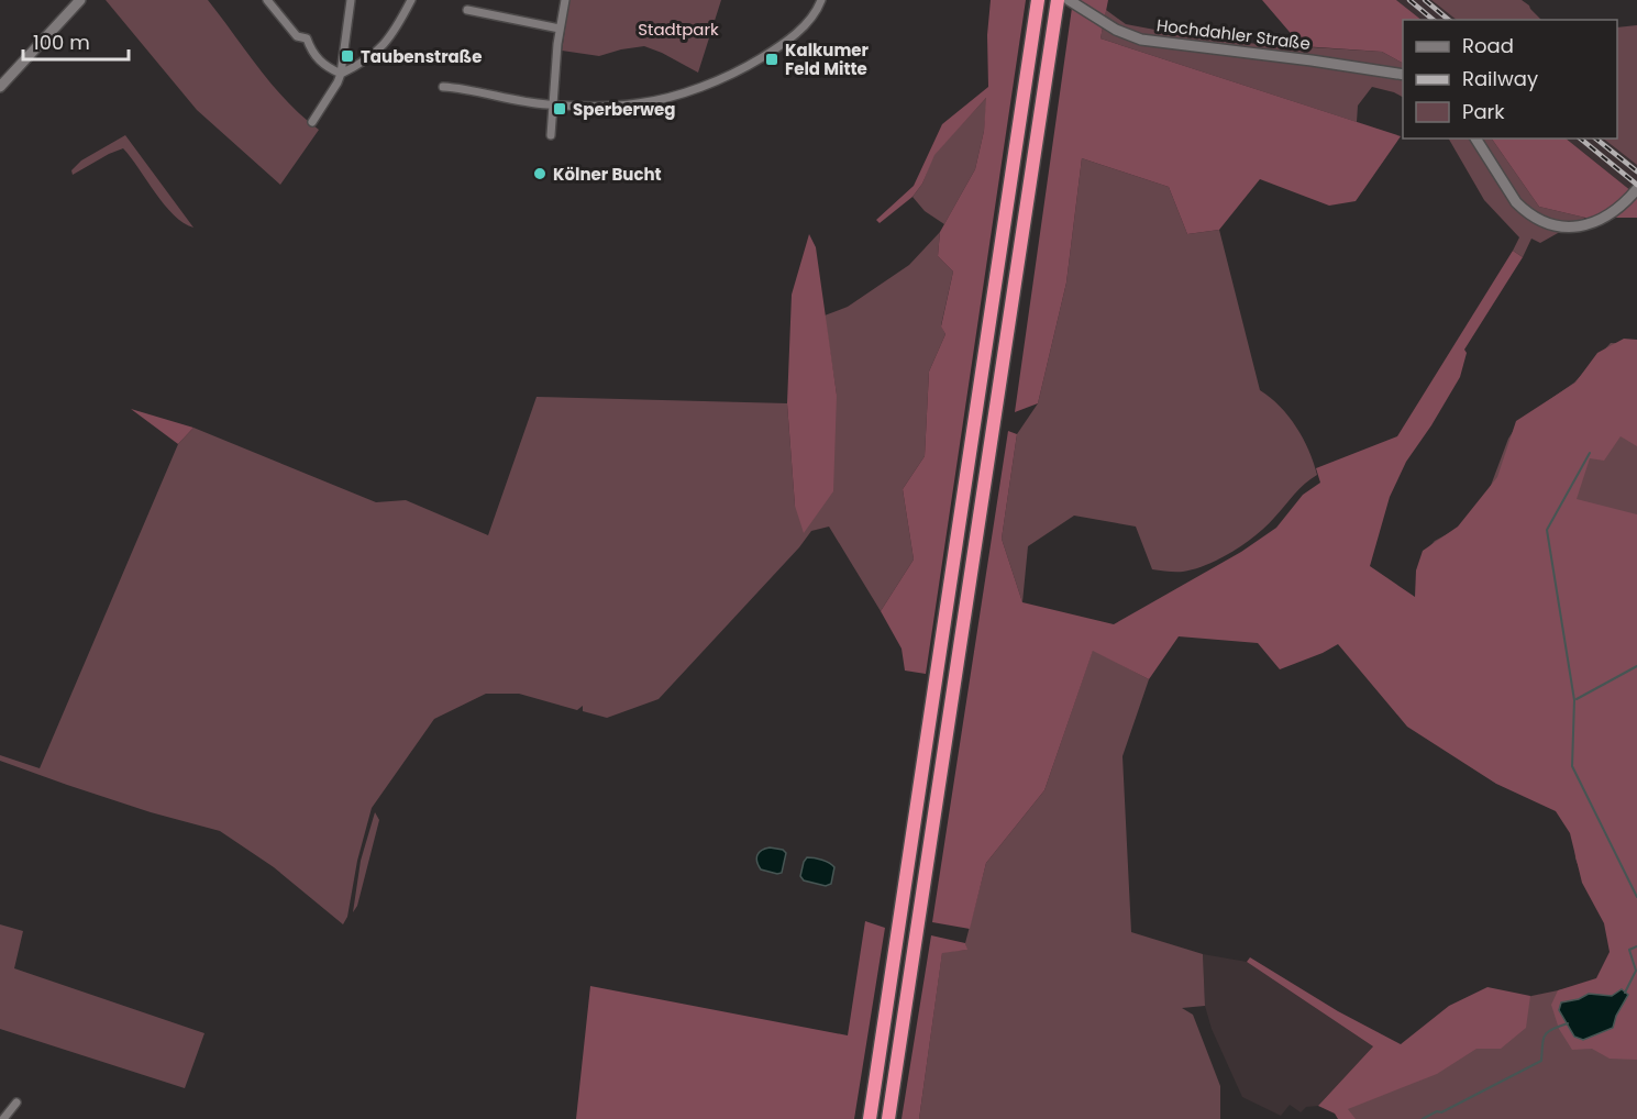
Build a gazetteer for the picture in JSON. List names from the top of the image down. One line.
{"streets":{"main road":["Hochdahler Straße"]},"parks":["Stadtpark"],"places":{"transit":["Taubenstraße","Kalkumer Feld Mitte","Sperberweg"],"other":["Kölner Bucht"]},"legend":["Road","Railway","Park"],"scale_bar":"100 m"}
